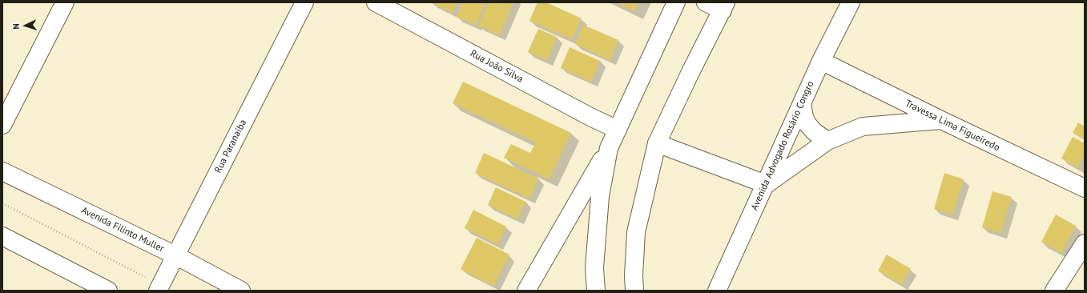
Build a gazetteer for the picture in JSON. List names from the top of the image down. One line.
{"streets":{"street":["Rua João Silva","Travessa Lima Figueiredo","Avenida Advogado Rosário Congro","Rua Paranaíba","Avenida Filinto Muller"]},"crossings":[["Travessa Lima Figueiredo","Avenida Advogado Rosário Congro"],["Rua Paranaíba","Avenida Filinto Muller"]],"north":"left"}
